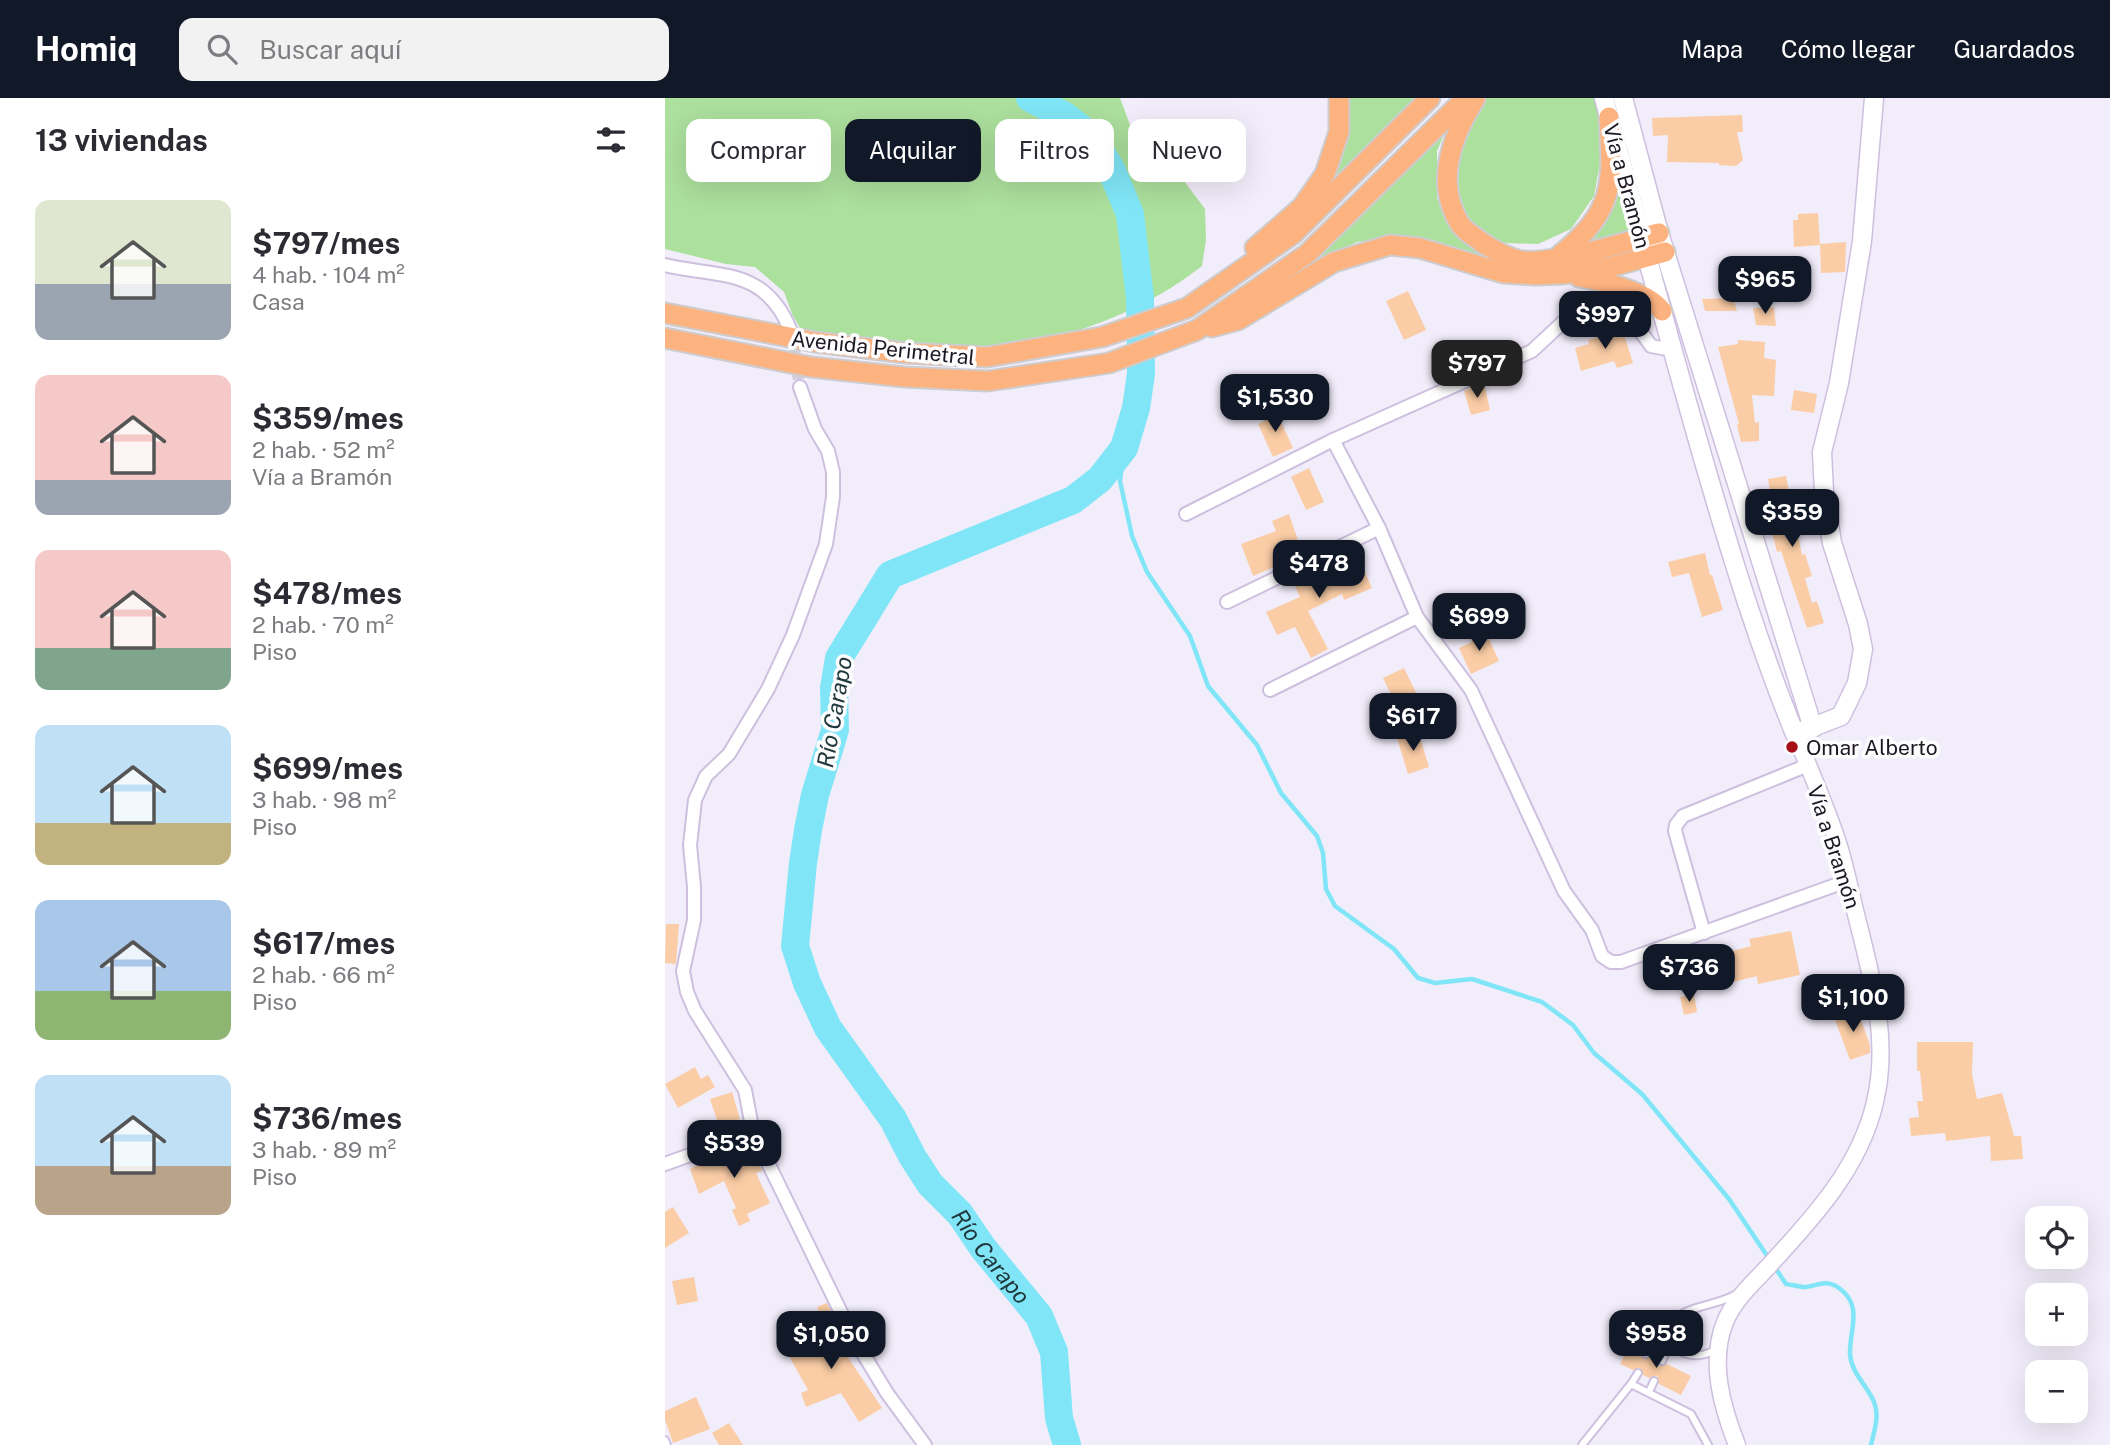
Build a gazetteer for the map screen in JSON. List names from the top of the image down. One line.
{"streets":{"main road":["Vía a Bramón","Avenida Perimetral"]},"water":["Río Carapo"],"places":["Omar Alberto"],"page":{"header":"Homiq","search":"Buscar aquí","nav":["Mapa","Cómo llegar","Guardados"],"heading":"13 viviendas","chip":["Comprar","Alquilar","Filtros","Nuevo"],"list":[{"name":"$797/mes","note":"4 hab. · 104 m² · Casa"},{"name":"$359/mes","note":"2 hab. · 52 m² · Vía a Bramón"},{"name":"$478/mes","note":"2 hab. · 70 m² · Piso"},{"name":"$699/mes","note":"3 hab. · 98 m² · Piso"},{"name":"$617/mes","note":"2 hab. · 66 m² · Piso"},{"name":"$736/mes","note":"3 hab. · 89 m² · Piso"}],"price":["$965","$997","$797","$1,530","$359","$478","$699","$617","$736","$1,100","$539","$958","$1,050"],"map_buttons":["+","−"]}}
